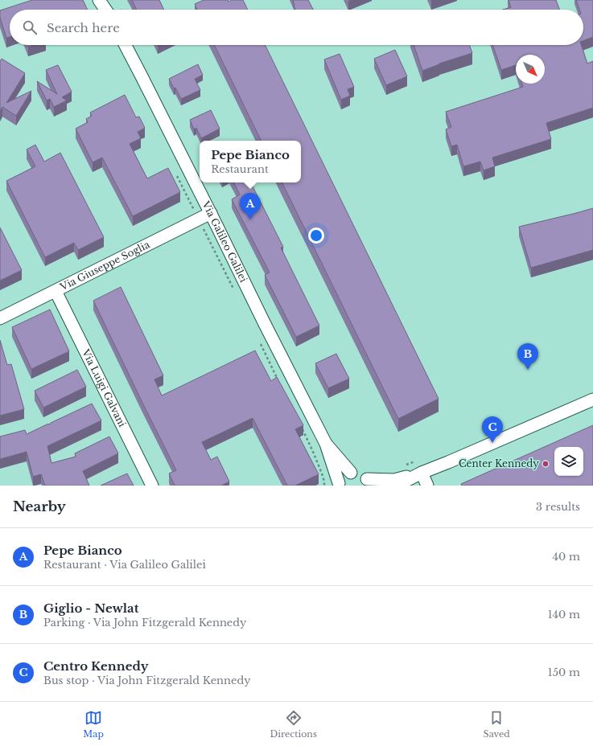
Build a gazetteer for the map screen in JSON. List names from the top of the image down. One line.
{"streets":{"street":["Via Galileo Galilei","Via Giuseppe Soglia","Via Luigi Galvani"]},"crossings":[["Via Galileo Galilei","Via Giuseppe Soglia"],["Via Giuseppe Soglia","Via Luigi Galvani"]],"places":["Center Kennedy"],"north":"bottom right","page":{"search":"Search here","popup":["Pepe Bianco","Restaurant"],"pins":["A","B","C"],"heading":["Nearby","3 results"],"list":[{"mark":"A","name":"Pepe Bianco","note":"Restaurant · Via Galileo Galilei","value":"40 m"},{"mark":"B","name":"Giglio - Newlat","note":"Parking · Via John Fitzgerald Kennedy","value":"140 m"},{"mark":"C","name":"Centro Kennedy","note":"Bus stop · Via John Fitzgerald Kennedy","value":"150 m"}],"nav":["Map","Directions","Saved"]}}
